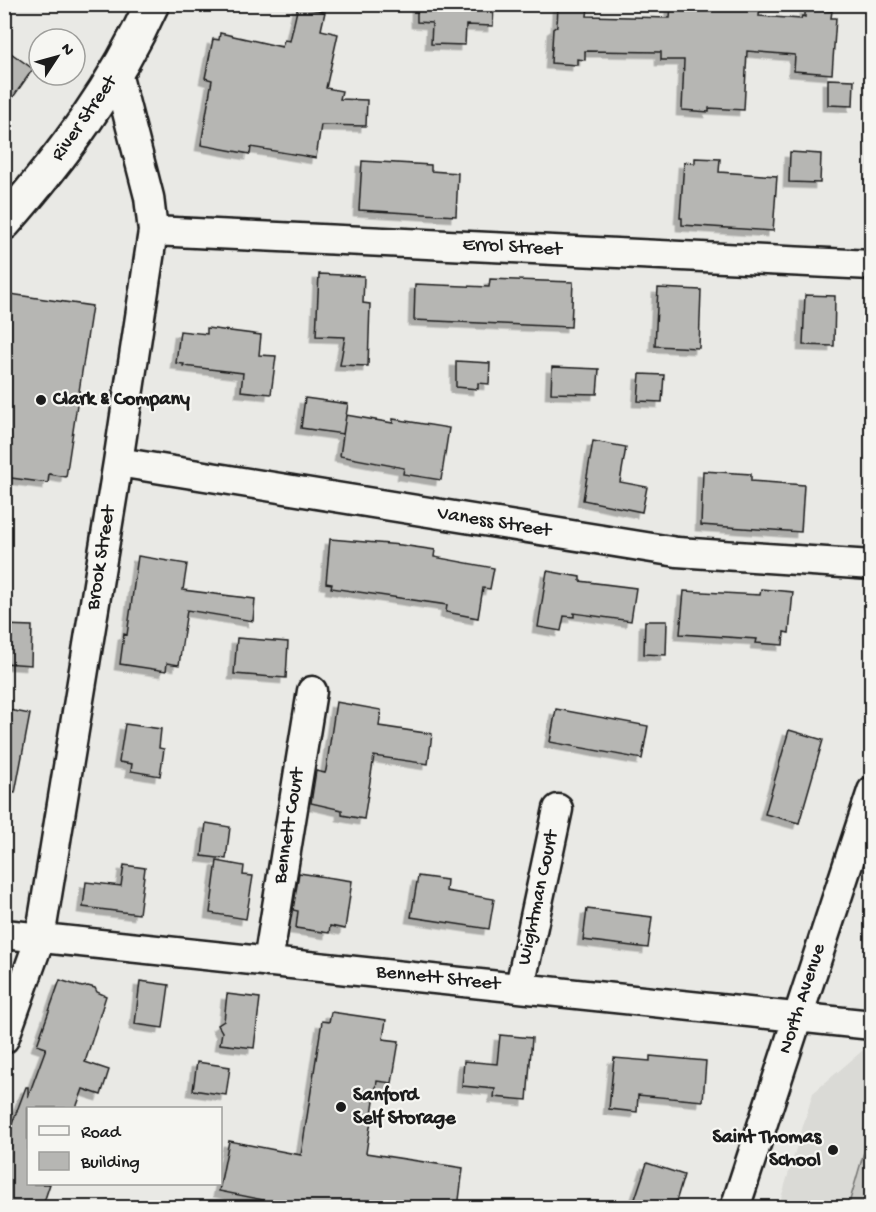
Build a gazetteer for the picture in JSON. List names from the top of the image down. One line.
{"streets":{"street":["River Street","Errol Street","Vaness Street","Brook Street","Bennett Court","Wightman Court","Bennett Street","North Avenue"]},"crossings":[["River Street","Brook Street"],["Errol Street","Brook Street"],["Vaness Street","Brook Street"],["Brook Street","Bennett Street"],["Bennett Court","Bennett Street"],["Wightman Court","Bennett Street"],["Bennett Street","North Avenue"]],"places":["Clark & Company","Sanford Self Storage","Saint Thomas School"],"legend":["Road","Building"],"north":"top right"}
